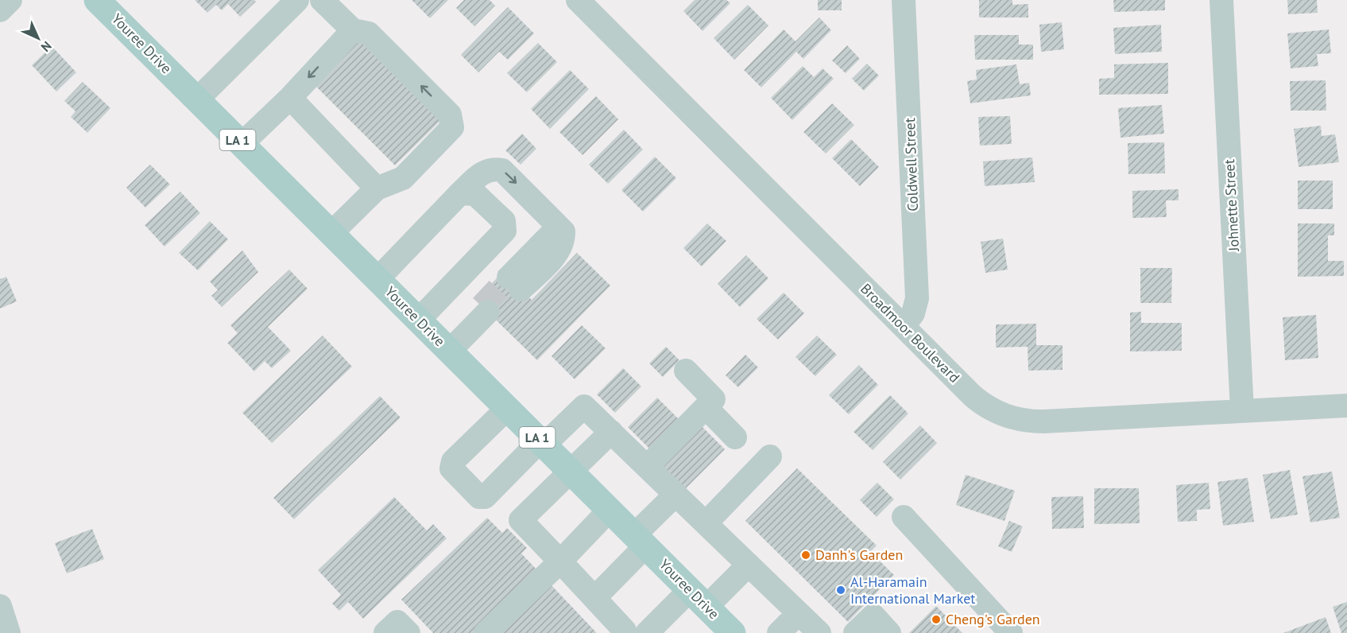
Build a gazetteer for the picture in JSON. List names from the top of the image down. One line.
{"streets":{"main road":["Youree Drive","LA 1"],"street":["Coldwell Street","Johnette Street","Broadmoor Boulevard"]},"crossings":[["Coldwell Street","Broadmoor Boulevard"],["Johnette Street","Broadmoor Boulevard"]],"places":["Danh's Garden","Al-Haramain International Market","Cheng's Garden"],"north":"bottom right"}
